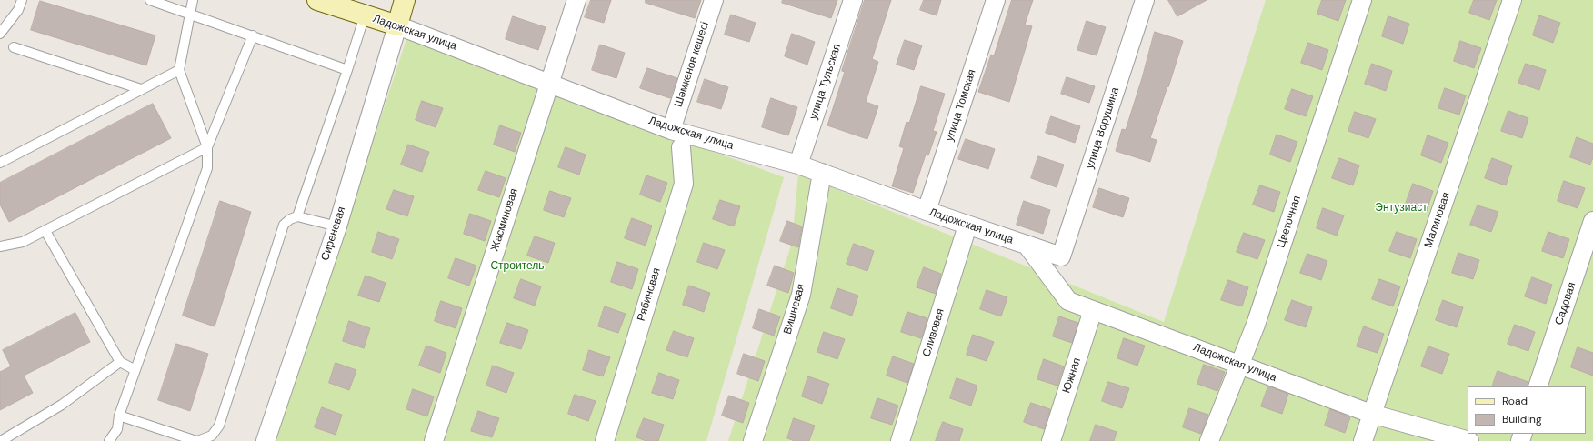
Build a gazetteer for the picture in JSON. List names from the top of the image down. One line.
{"streets":{"main road":["Ладожская улица"],"street":["Шәмкенов көшесі","улица Тульская","улица Томская","улица Ворушина","Жасминовая","Малиновая","Цветочная","Сиреневая","Рябиновая","Садовая","Вишневая","Сливовая","Южная"]},"crossings":[["Ладожская улица","Шәмкенов көшесі"],["Ладожская улица","улица Тульская"],["Ладожская улица","улица Томская"],["Ладожская улица","улица Ворушина"],["Ладожская улица","Жасминовая"],["Ладожская улица","Малиновая"],["Ладожская улица","Цветочная"],["Ладожская улица","Сиреневая"],["Ладожская улица","Вишневая"],["Ладожская улица","Сливовая"],["Ладожская улица","Южная"]],"parks":["Энтузиаст","Строитель"],"legend":["Road","Building"]}
